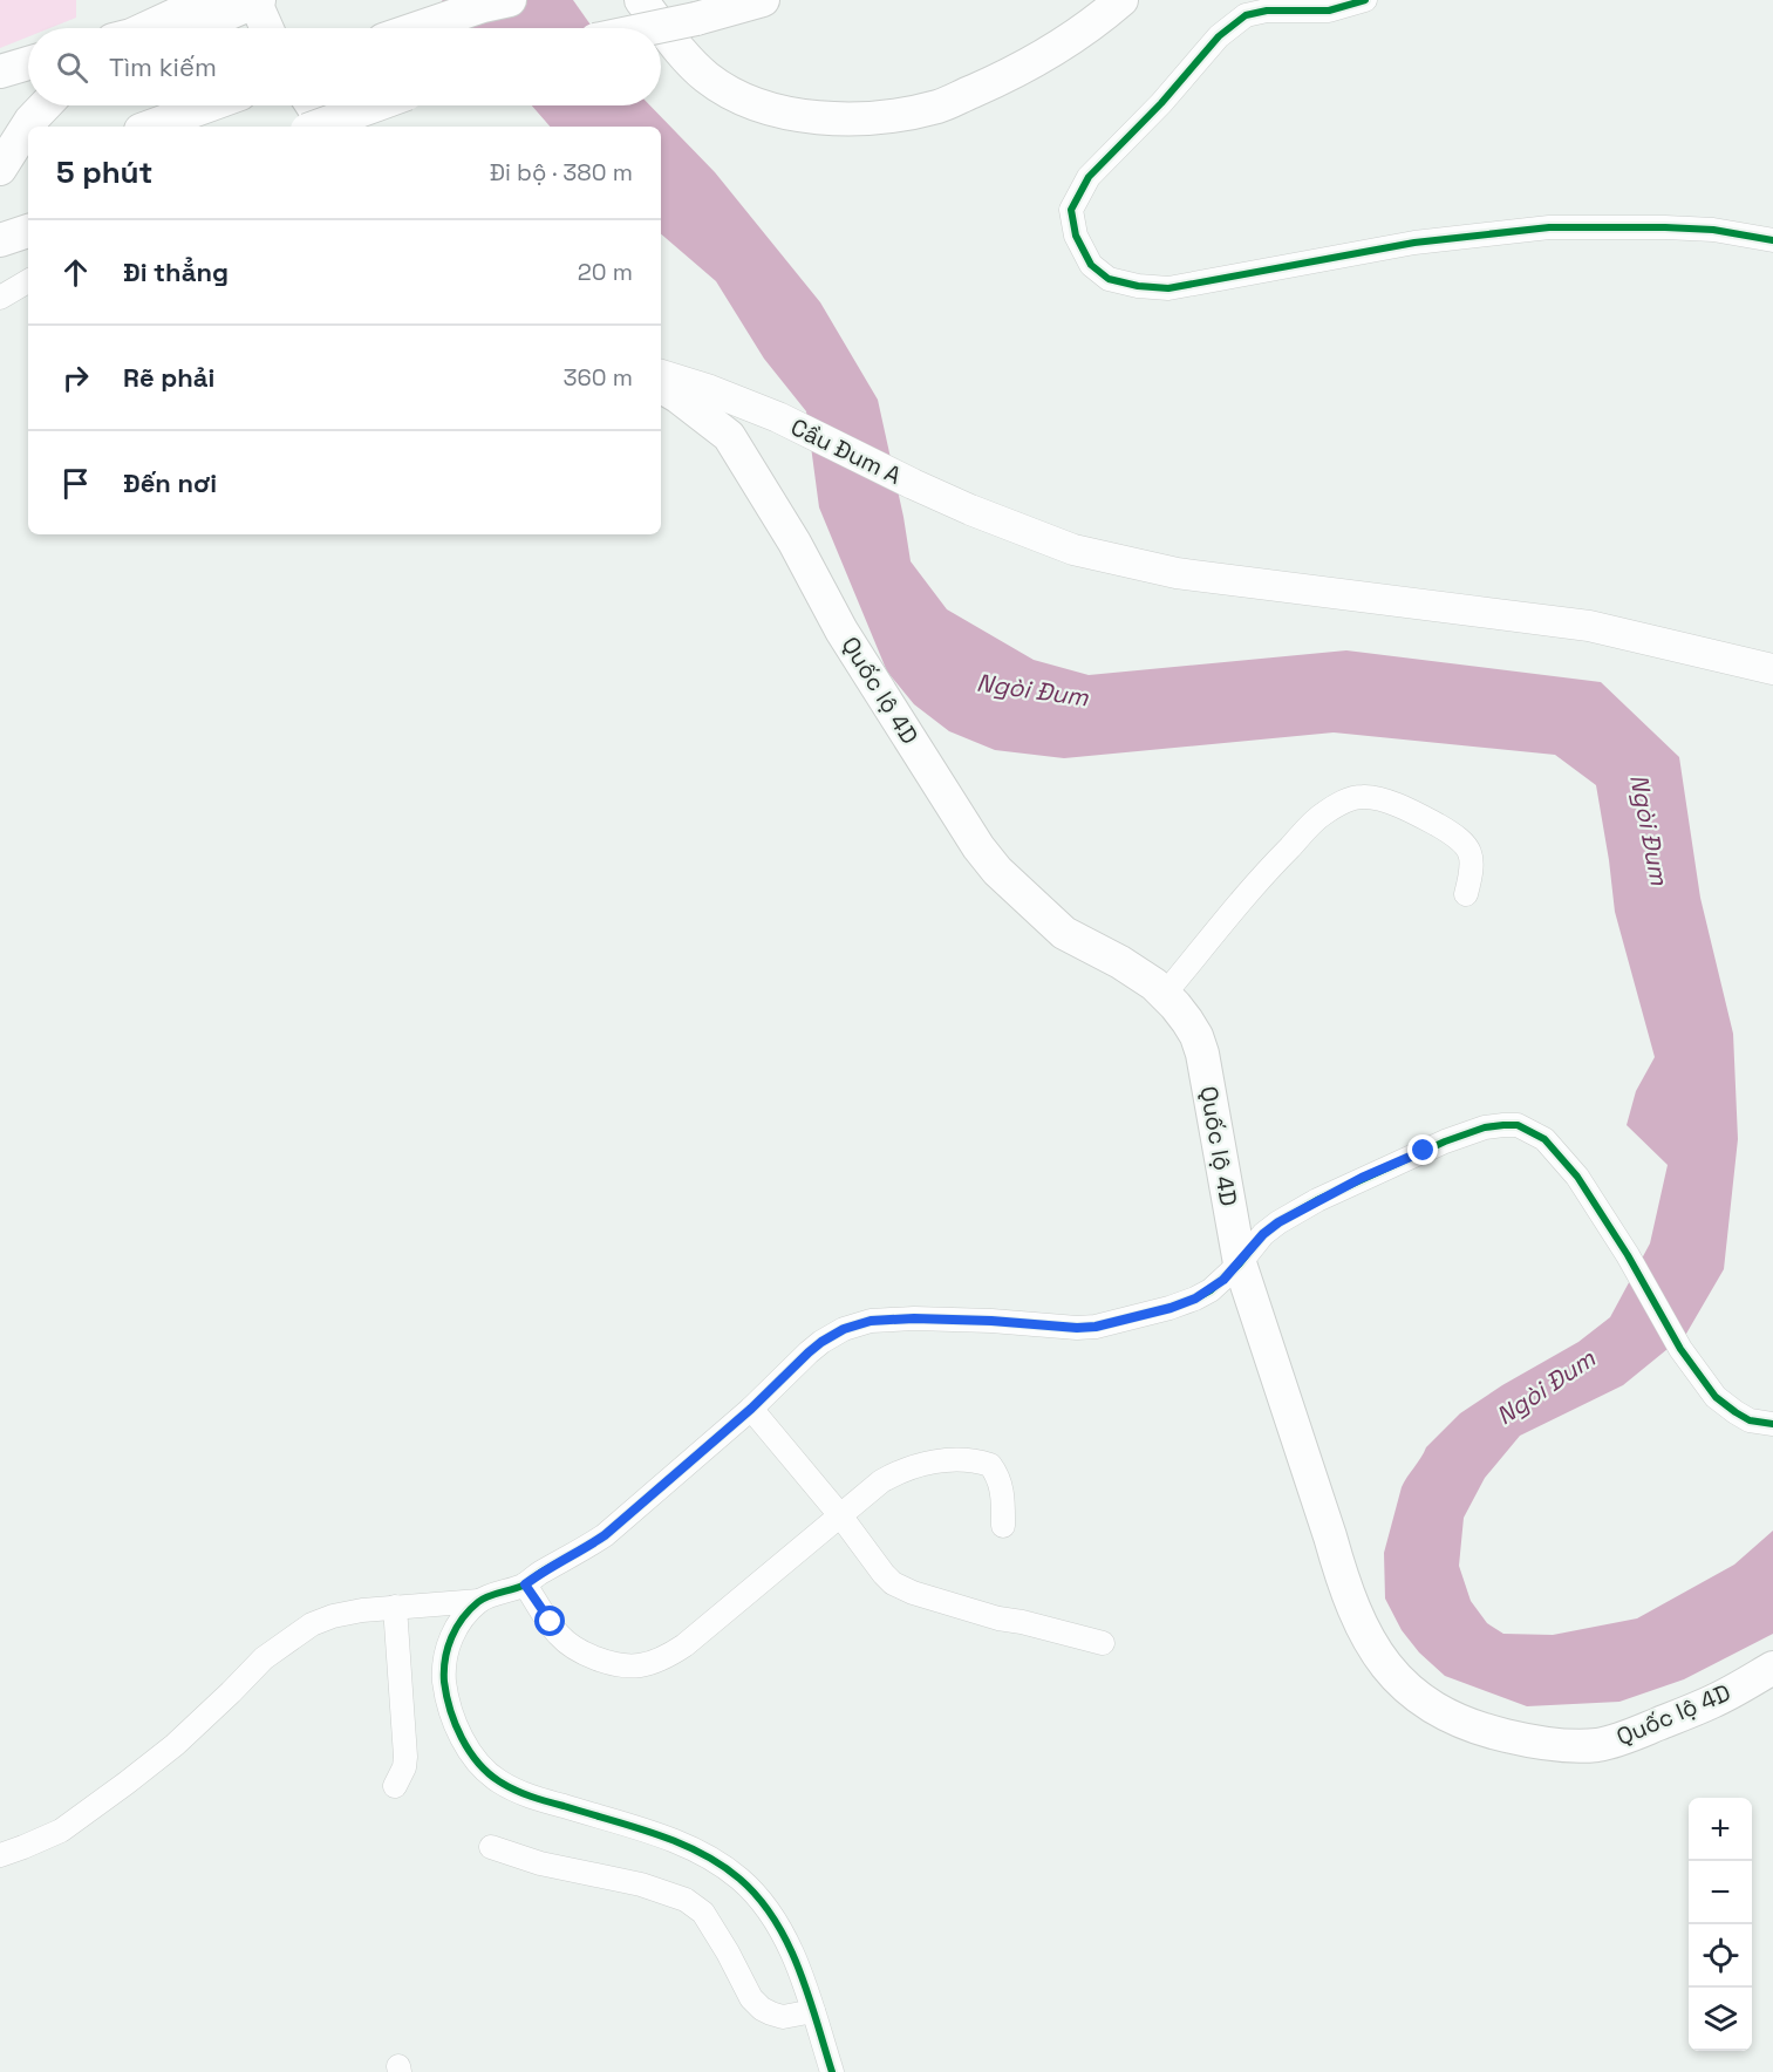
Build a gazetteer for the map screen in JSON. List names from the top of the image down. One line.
{"streets":{"highway":["Quốc lộ 4D"],"main road":["Cầu Đum A"]},"crossings":[["Cầu Đum A","Quốc lộ 4D"]],"water":["Ngòi Đum"],"page":{"search":"Tìm kiếm","heading":["5 phút","Đi bộ · 380 m"],"list":[["Đi thẳng","20 m"],["Rẽ phải","360 m"],"Đến nơi"],"map_buttons":["+","−"]}}
